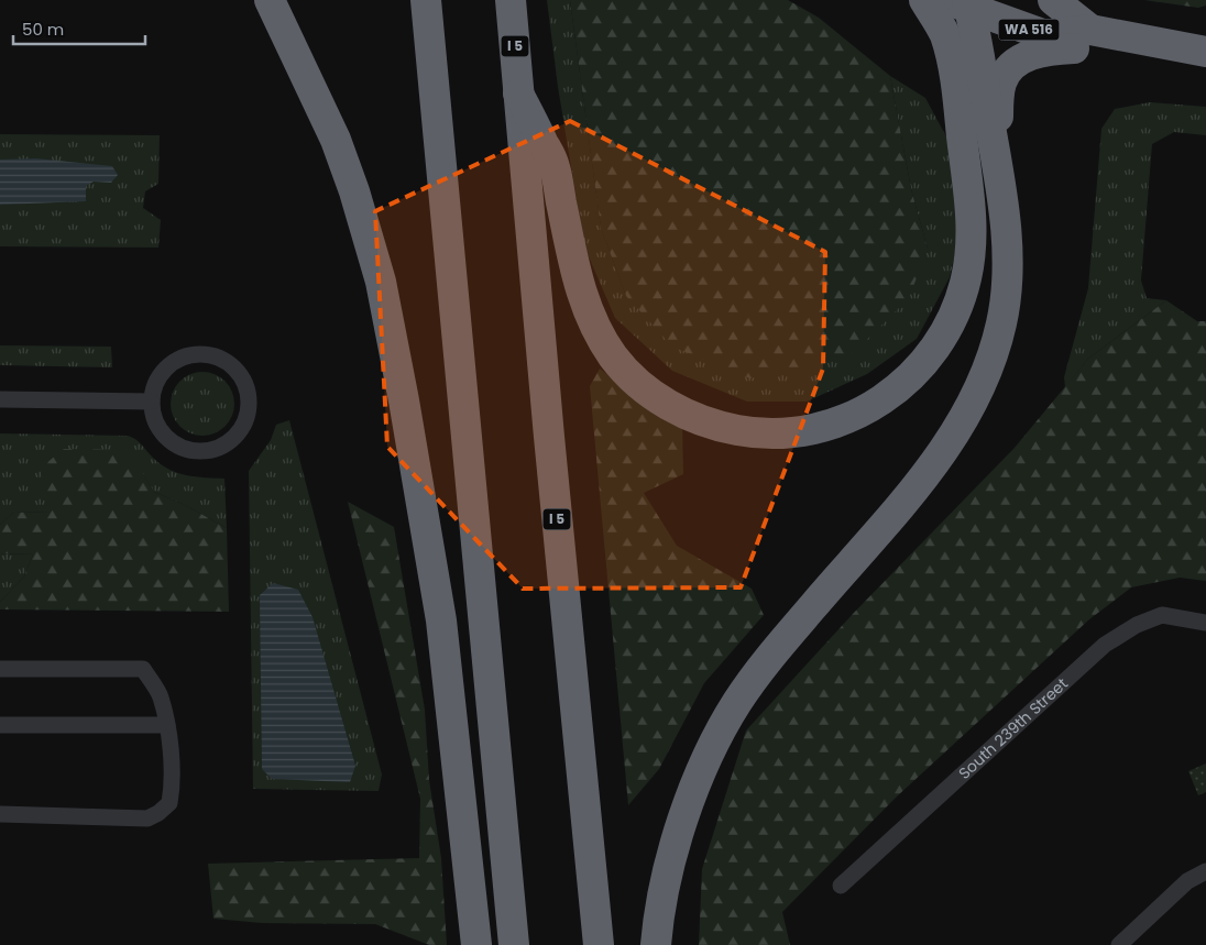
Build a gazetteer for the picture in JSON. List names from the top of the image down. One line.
{"streets":{"highway":["WA 516","I 5"],"street":["South 239th Street"]},"scale_bar":"50 m"}
